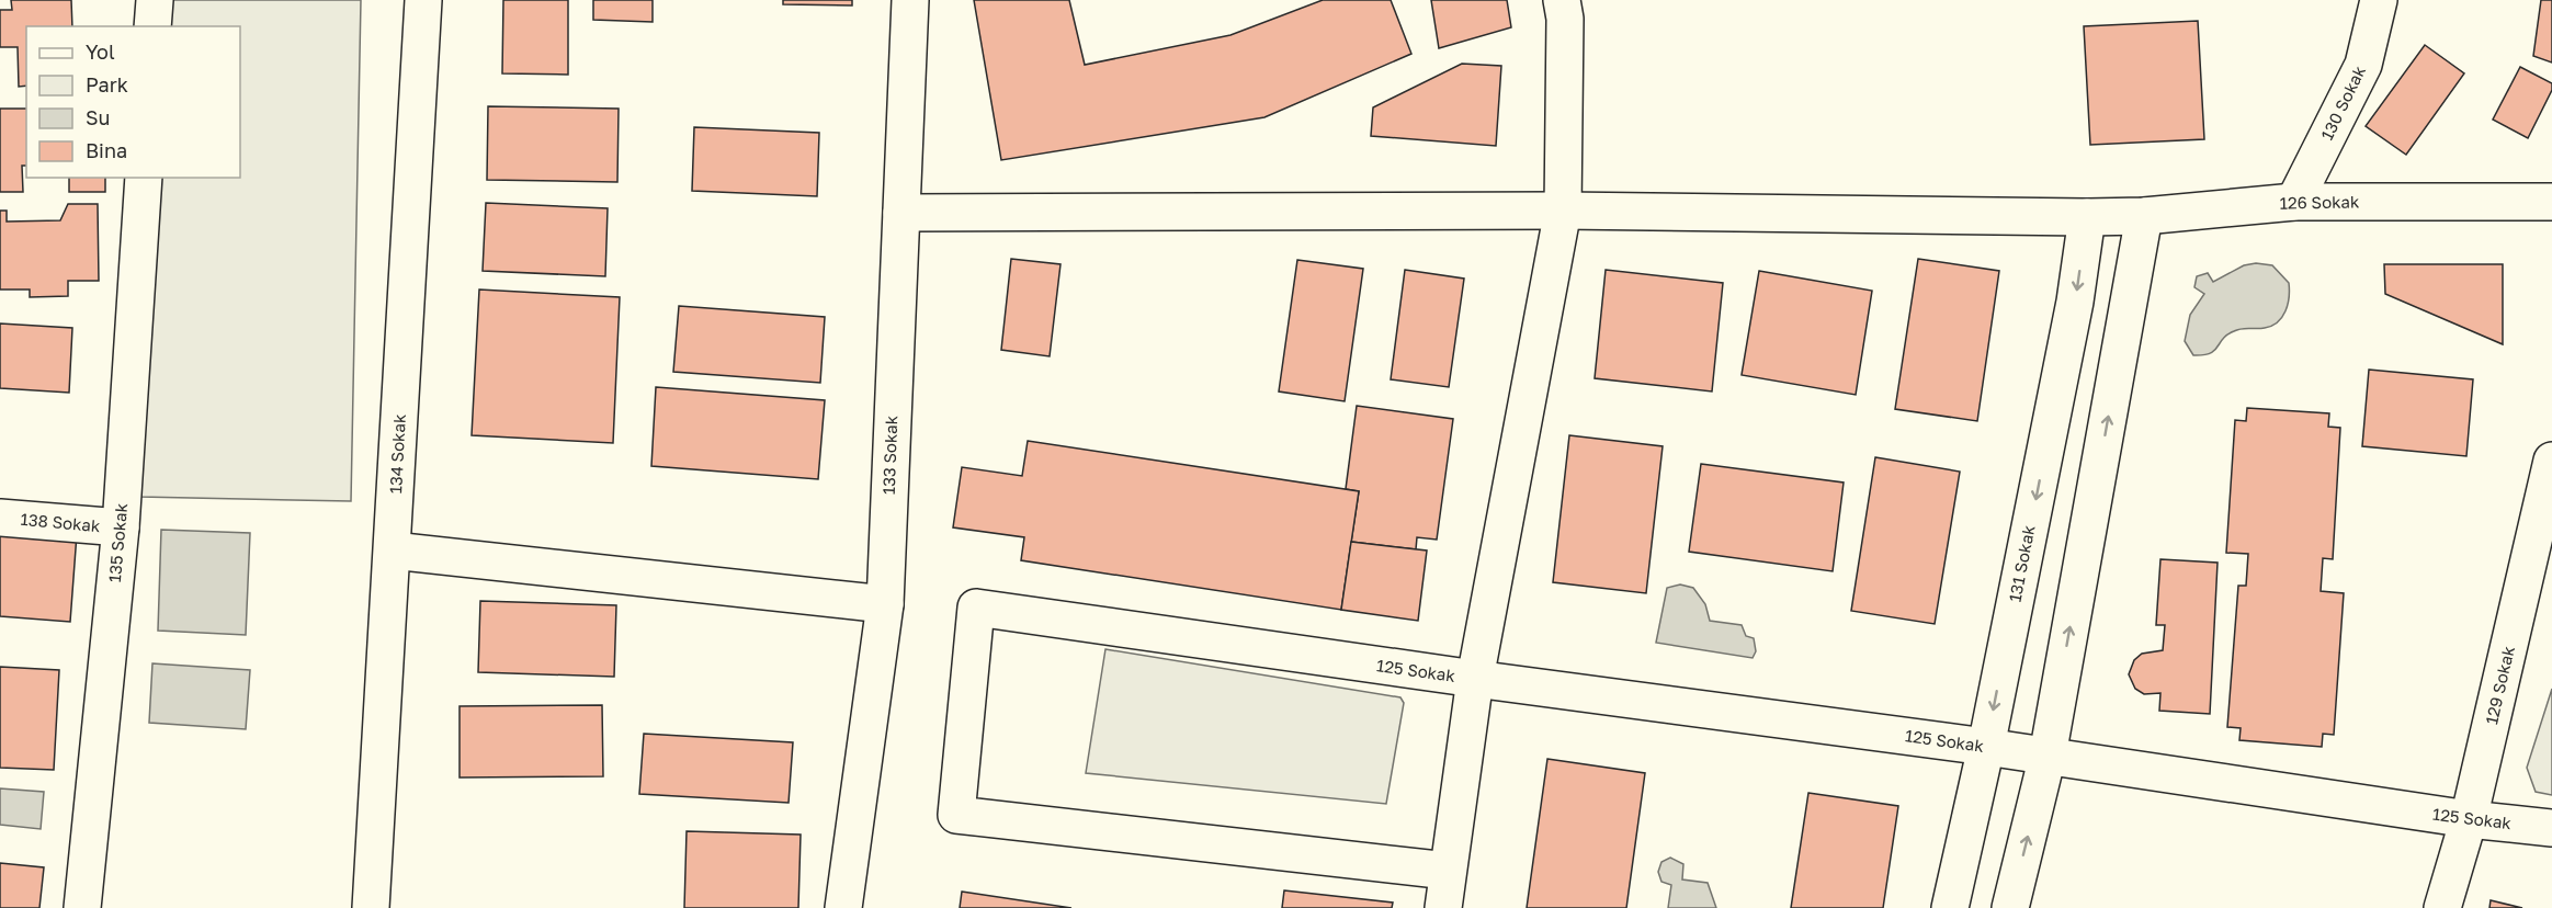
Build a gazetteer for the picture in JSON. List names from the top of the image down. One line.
{"streets":{"street":["130 Sokak","126 Sokak","134 Sokak","133 Sokak","138 Sokak","135 Sokak","131 Sokak","125 Sokak","129 Sokak"]},"crossings":[["130 Sokak","126 Sokak"],["126 Sokak","133 Sokak"],["126 Sokak","131 Sokak"],["138 Sokak","135 Sokak"],["131 Sokak","125 Sokak"],["125 Sokak","129 Sokak"]],"legend":["Yol","Park","Su","Bina"]}
